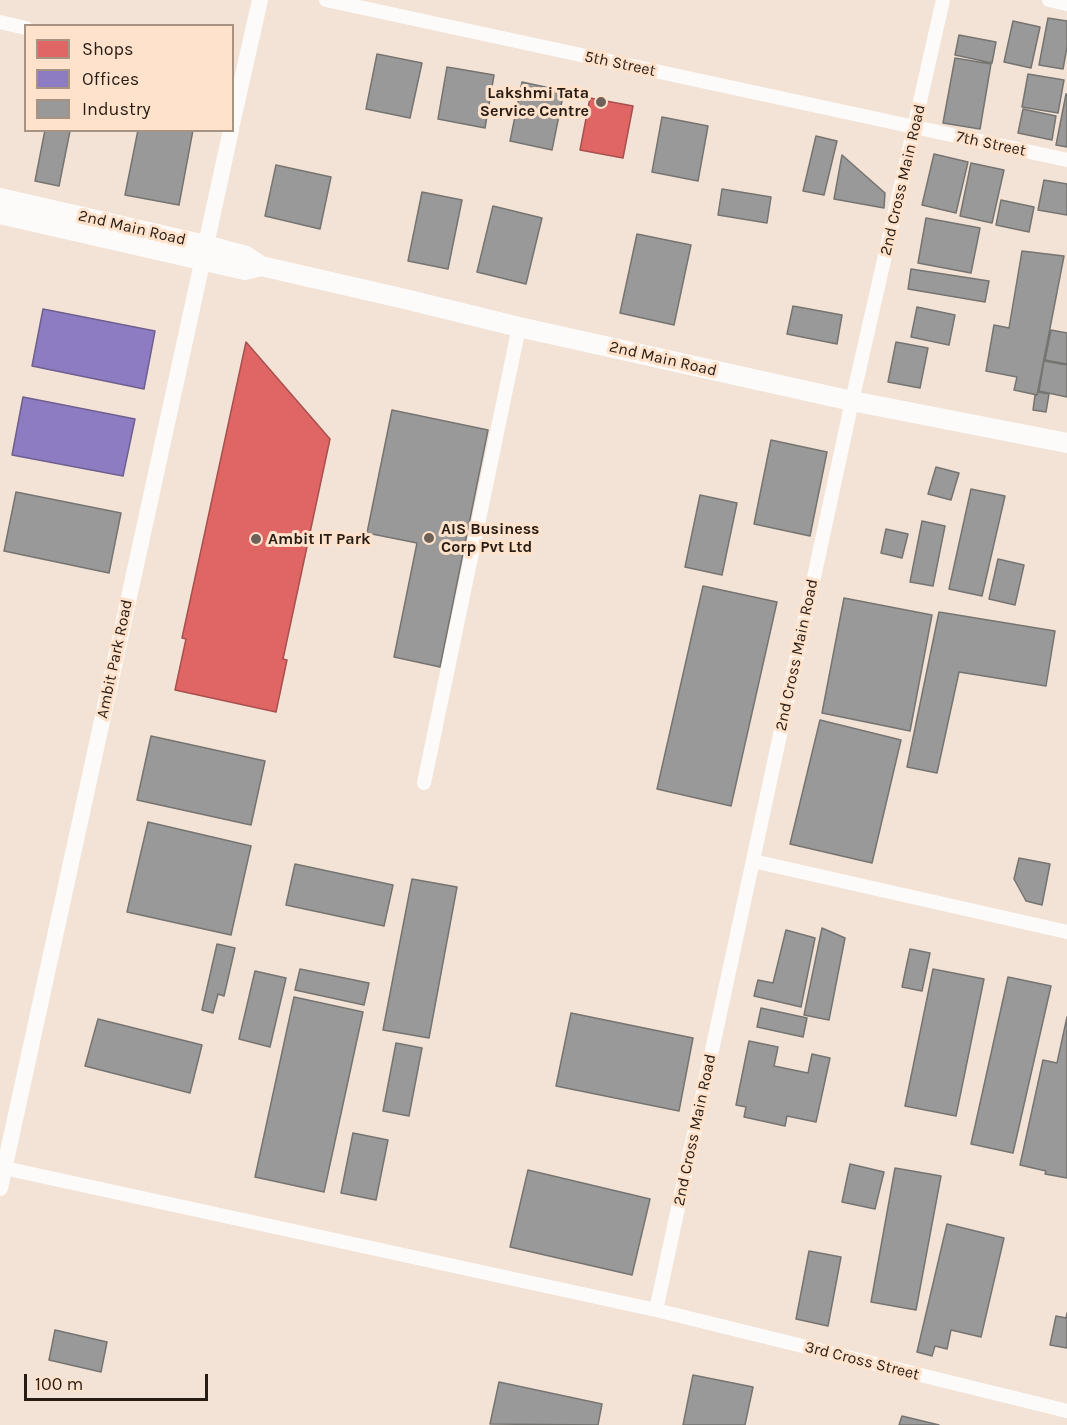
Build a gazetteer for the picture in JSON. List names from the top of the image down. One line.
{"streets":{"main road":["2nd Main Road"],"street":["5th Street","7th Street","2nd Cross Main Road","Ambit Park Road","3rd Cross Street"]},"crossings":[["5th Street","7th Street"],["5th Street","2nd Cross Main Road"],["7th Street","2nd Cross Main Road"],["2nd Cross Main Road","2nd Main Road"],["2nd Cross Main Road","3rd Cross Street"],["2nd Main Road","Ambit Park Road"],["Ambit Park Road","3rd Cross Street"]],"places":["Lakshmi Tata Service Centre","AIS Business Corp Pvt Ltd","Ambit IT Park"],"legend":["Shops","Offices","Industry"],"scale_bar":"100 m"}
